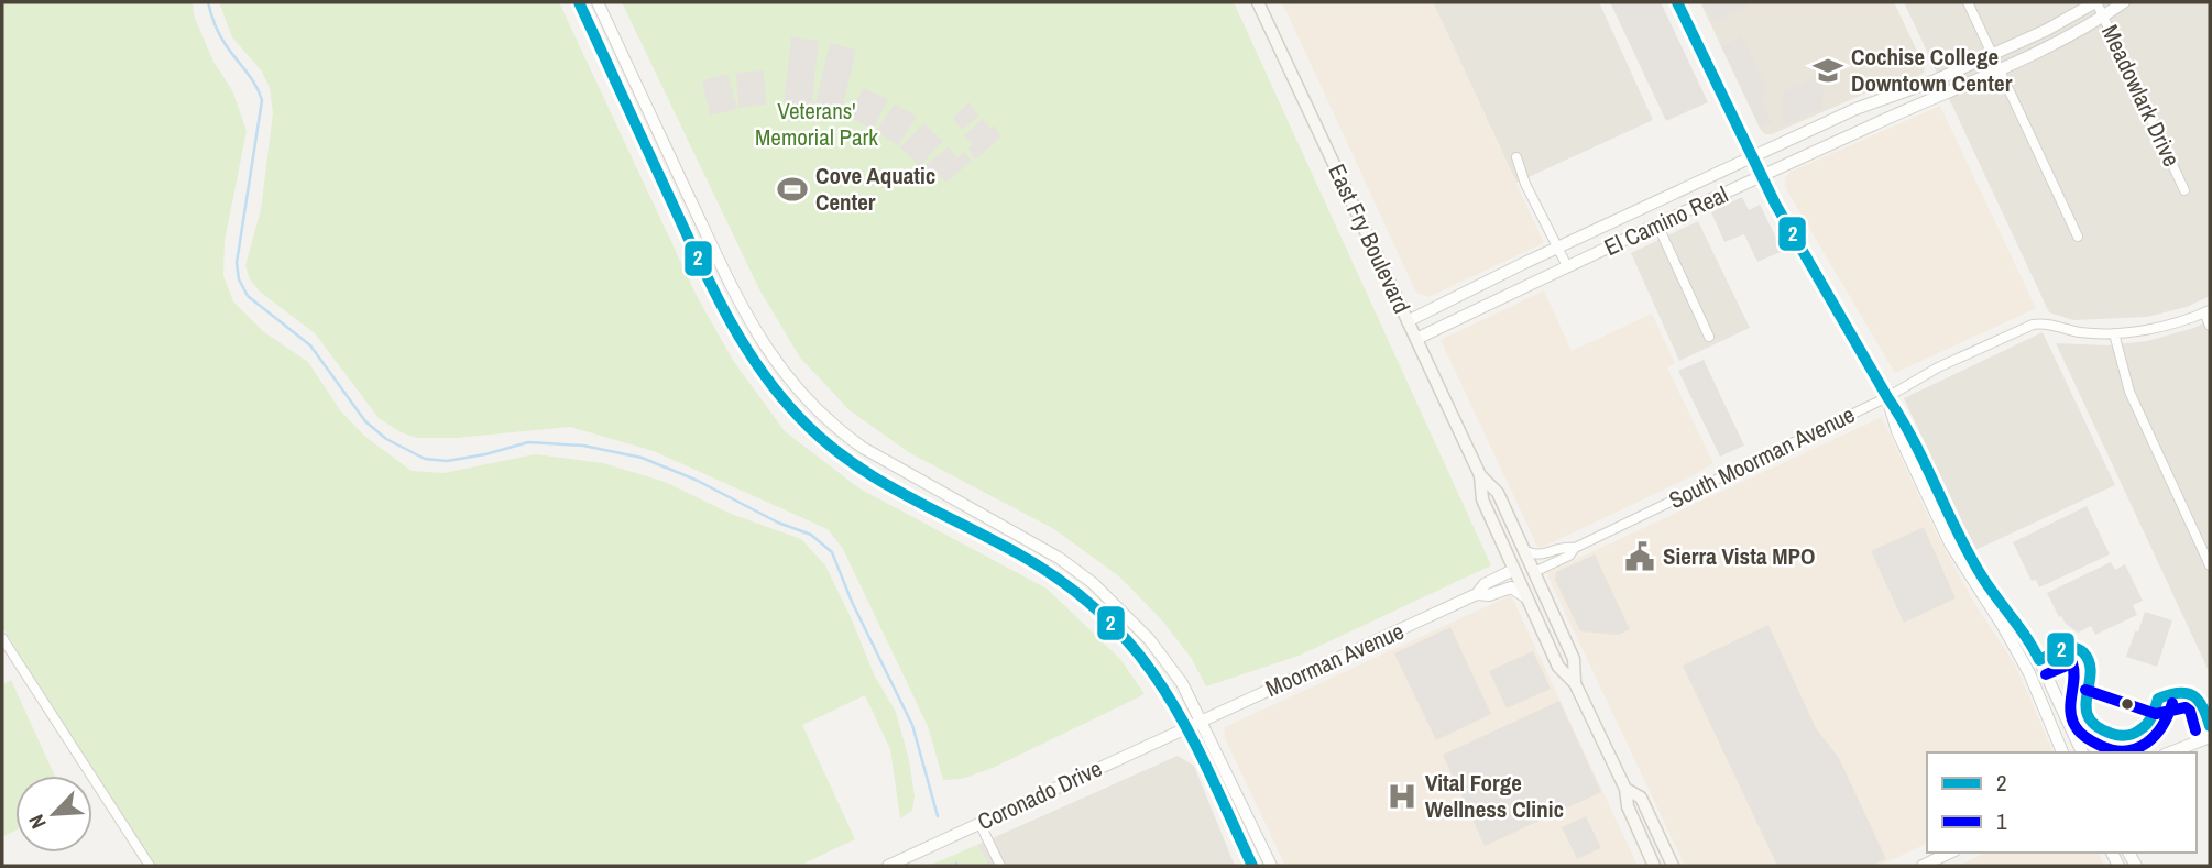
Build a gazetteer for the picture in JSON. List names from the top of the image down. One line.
{"streets":{"main road":["East Fry Boulevard"],"street":["Meadowlark Drive","El Camino Real","South Moorman Avenue","Moorman Avenue","Coronado Drive"]},"crossings":[["Meadowlark Drive","El Camino Real"],["El Camino Real","East Fry Boulevard"],["East Fry Boulevard","South Moorman Avenue"],["East Fry Boulevard","Moorman Avenue"],["Moorman Avenue","Coronado Drive"]],"parks":["Veterans' Memorial Park"],"places":{"school or university":["Cochise College Downtown Center"],"sports":["Cove Aquatic Center"],"public building":["Sierra Vista MPO"],"hospital":["Vital Forge Wellness Clinic"]},"lines":["transit line 2","transit line 1"],"legend":["2","1"],"north":"bottom left"}
